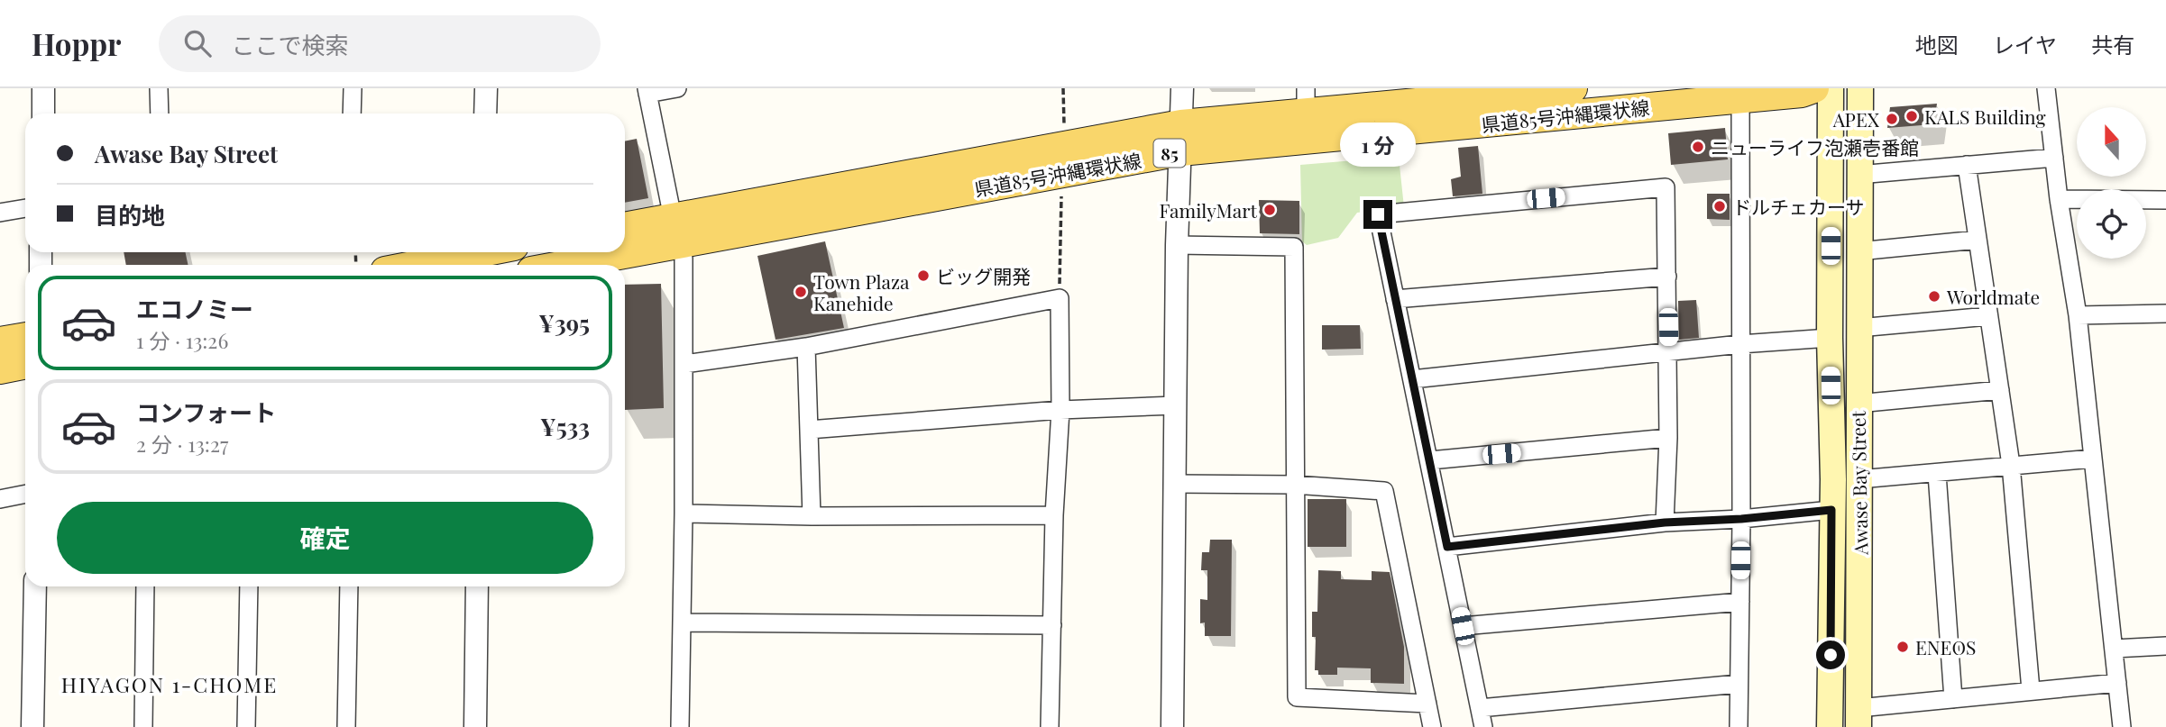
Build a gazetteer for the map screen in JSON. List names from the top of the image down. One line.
{"streets":{"main road":["県道85号沖縄環状線","85","Awase Bay Street"]},"districts":["HIYAGON 1-CHOME"],"places":["KALS Building","APEX","ニューライフ泡瀬壱番館","ドルチェカーサ","FamilyMart","ビッグ開発","Town Plaza Kanehide","Worldmate","ENEOS"],"north":"top","page":{"header":"Hoppr","search":"ここで検索","nav":["地図","レイヤ","共有"],"banner":["Awase Bay Street","目的地"],"bubble":"1 分","list":[{"name":"エコノミー","note":"1 分 · 13:26","value":"¥395"},{"name":"コンフォート","note":"2 分 · 13:27","value":"¥533"}],"buttons":"確定"}}
